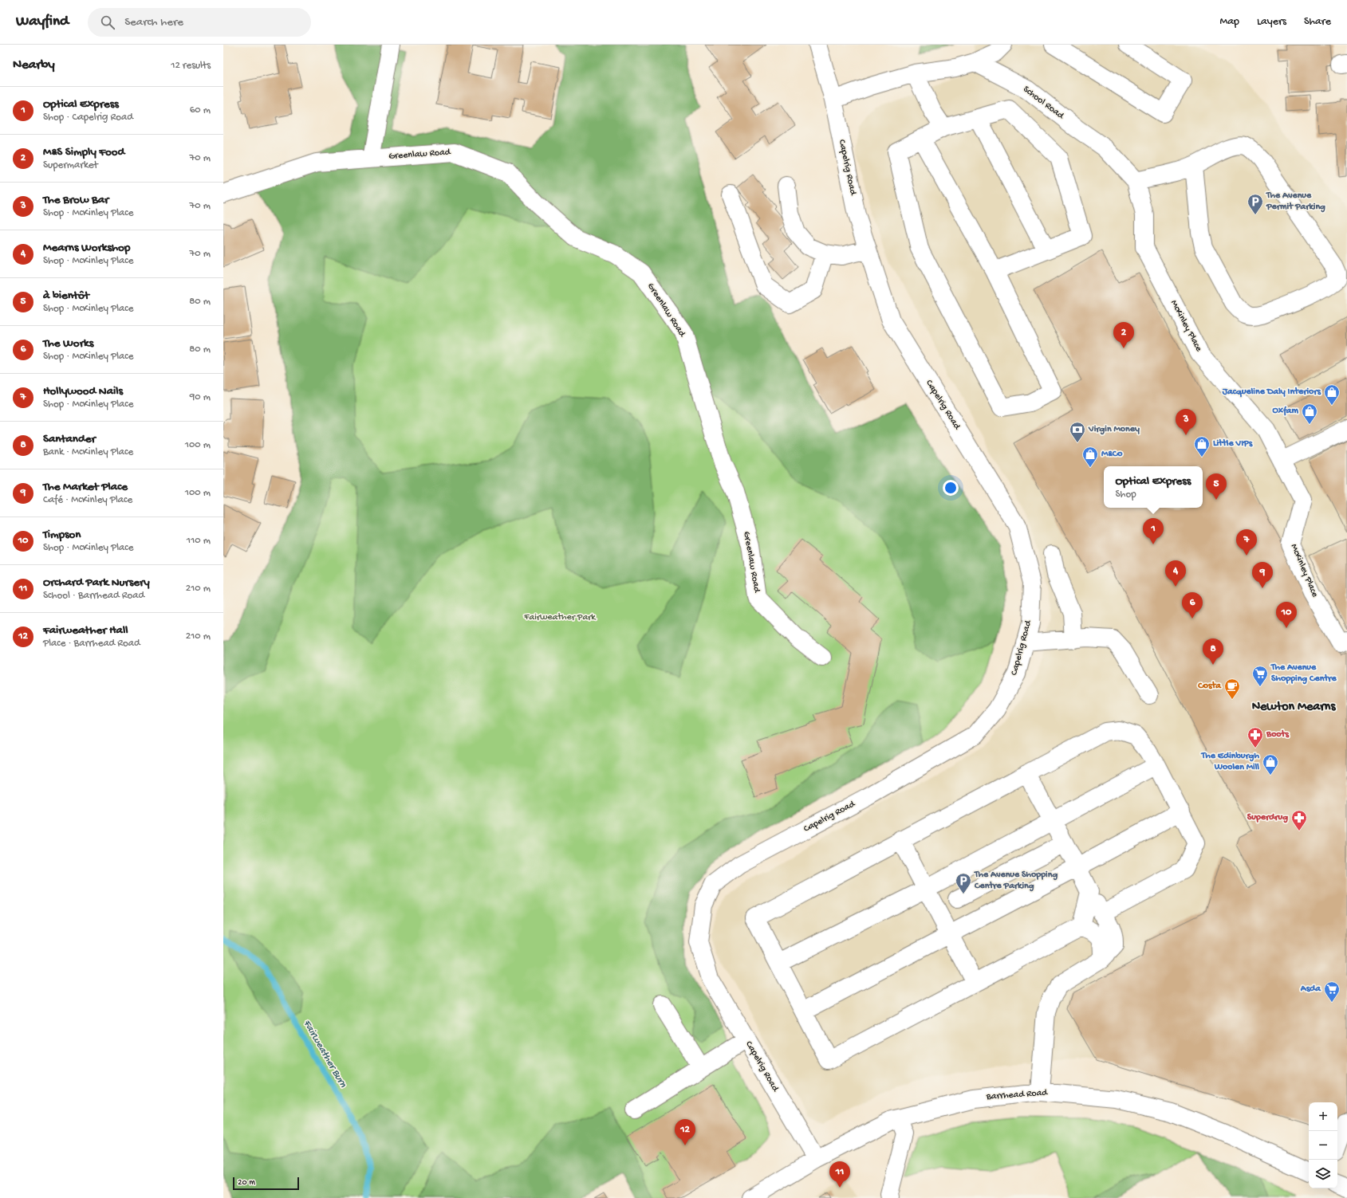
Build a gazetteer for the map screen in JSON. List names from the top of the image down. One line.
{"streets":{"street":["School Road","Greenlaw Road","Capelrig Road","McKinley Place","Barrhead Road"]},"crossings":[["School Road","McKinley Place"],["Capelrig Road","Barrhead Road"]],"districts":["Newton Mearns"],"water":["Fairweather Burn"],"parks":["Fairweather Park"],"places":{"parking":["The Avenue Permit Parking","The Avenue Shopping Centre Parking"],"shop":["Jacqueline Daly Interiors","Oxfam","Little VIPs","M&Co","The Edinburgh Woolen Mill"],"bank":["Virgin Money"],"supermarket":["The Avenue Shopping Centre","Asda"],"cafe":["Costa"],"pharmacy":["Boots","Superdrug"]},"scale_bar":"20 m","page":{"header":"Wayfind","search":"Search here","nav":["Map","Layers","Share"],"heading":["Nearby","12 results"],"list":[{"mark":"1","name":"Optical Express","note":"Shop · Capelrig Road","value":"60 m"},{"mark":"2","name":"M&S Simply Food","note":"Supermarket","value":"70 m"},{"mark":"3","name":"The Brow Bar","note":"Shop · McKinley Place","value":"70 m"},{"mark":"4","name":"Mearns Workshop","note":"Shop · McKinley Place","value":"70 m"},{"mark":"5","name":"à bientôt","note":"Shop · McKinley Place","value":"80 m"},{"mark":"6","name":"The Works","note":"Shop · McKinley Place","value":"80 m"},{"mark":"7","name":"Hollywood Nails","note":"Shop · McKinley Place","value":"90 m"},{"mark":"8","name":"Santander","note":"Bank · McKinley Place","value":"100 m"},{"mark":"9","name":"The Market Place","note":"Café · McKinley Place","value":"100 m"},{"mark":"10","name":"Timpson","note":"Shop · McKinley Place","value":"110 m"},{"mark":"11","name":"Orchard Park Nursery","note":"School · Barrhead Road","value":"210 m"},{"mark":"12","name":"Fairweather Hall","note":"Place · Barrhead Road","value":"210 m"}],"pins":["2","3","5","1","7","4","9","6","10","8","12","11"],"popup":["Optical Express","Shop"],"map_buttons":["+","−"],"scale":"20 m"}}
